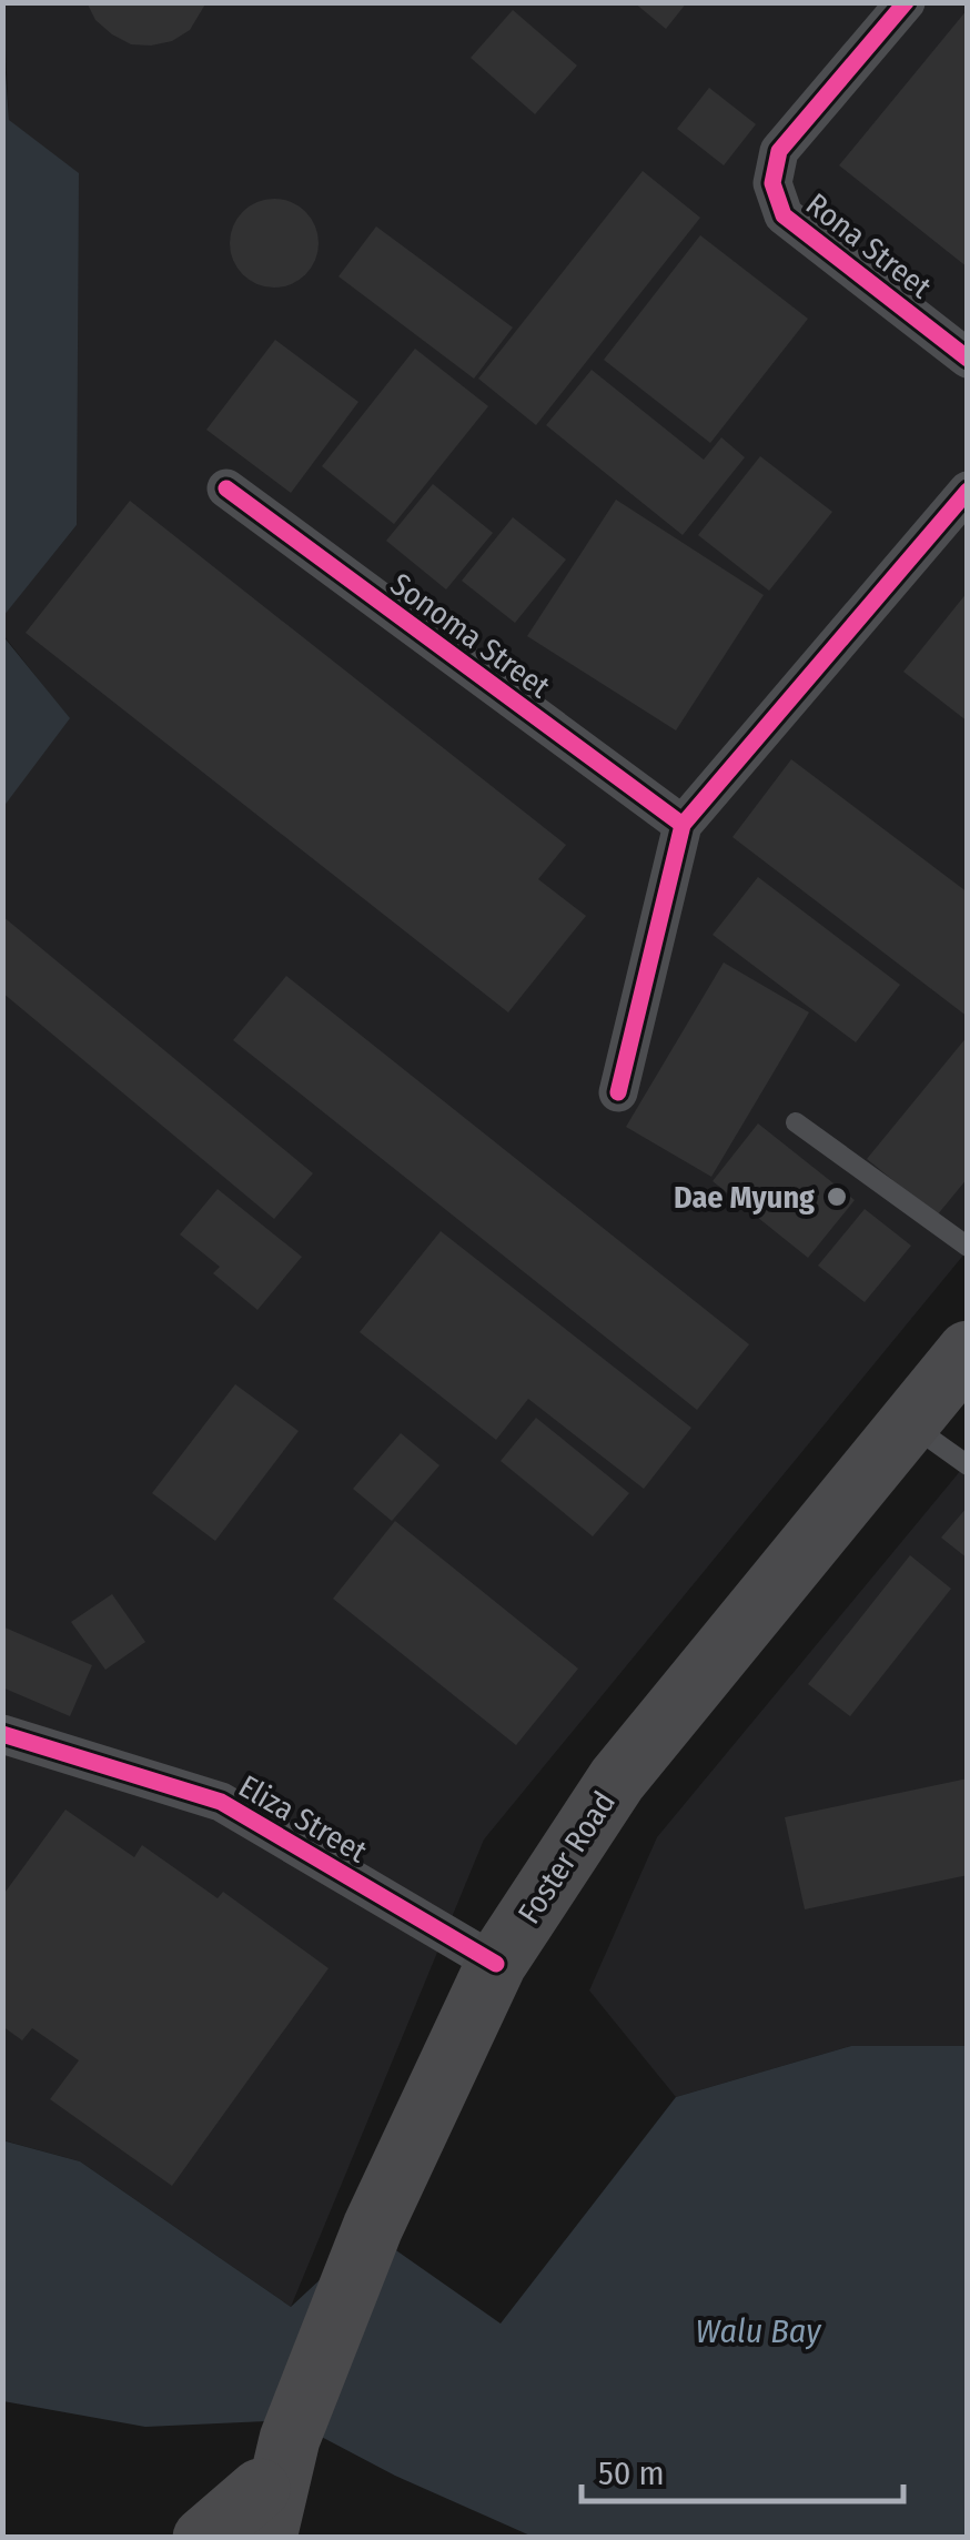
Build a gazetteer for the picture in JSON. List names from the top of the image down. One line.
{"streets":{"main road":["Foster Road"],"street":["Rona Street","Sonoma Street","Eliza Street"]},"crossings":[["Eliza Street","Foster Road"]],"water":["Walu Bay"],"places":["Dae Myung"],"scale_bar":"50 m"}
